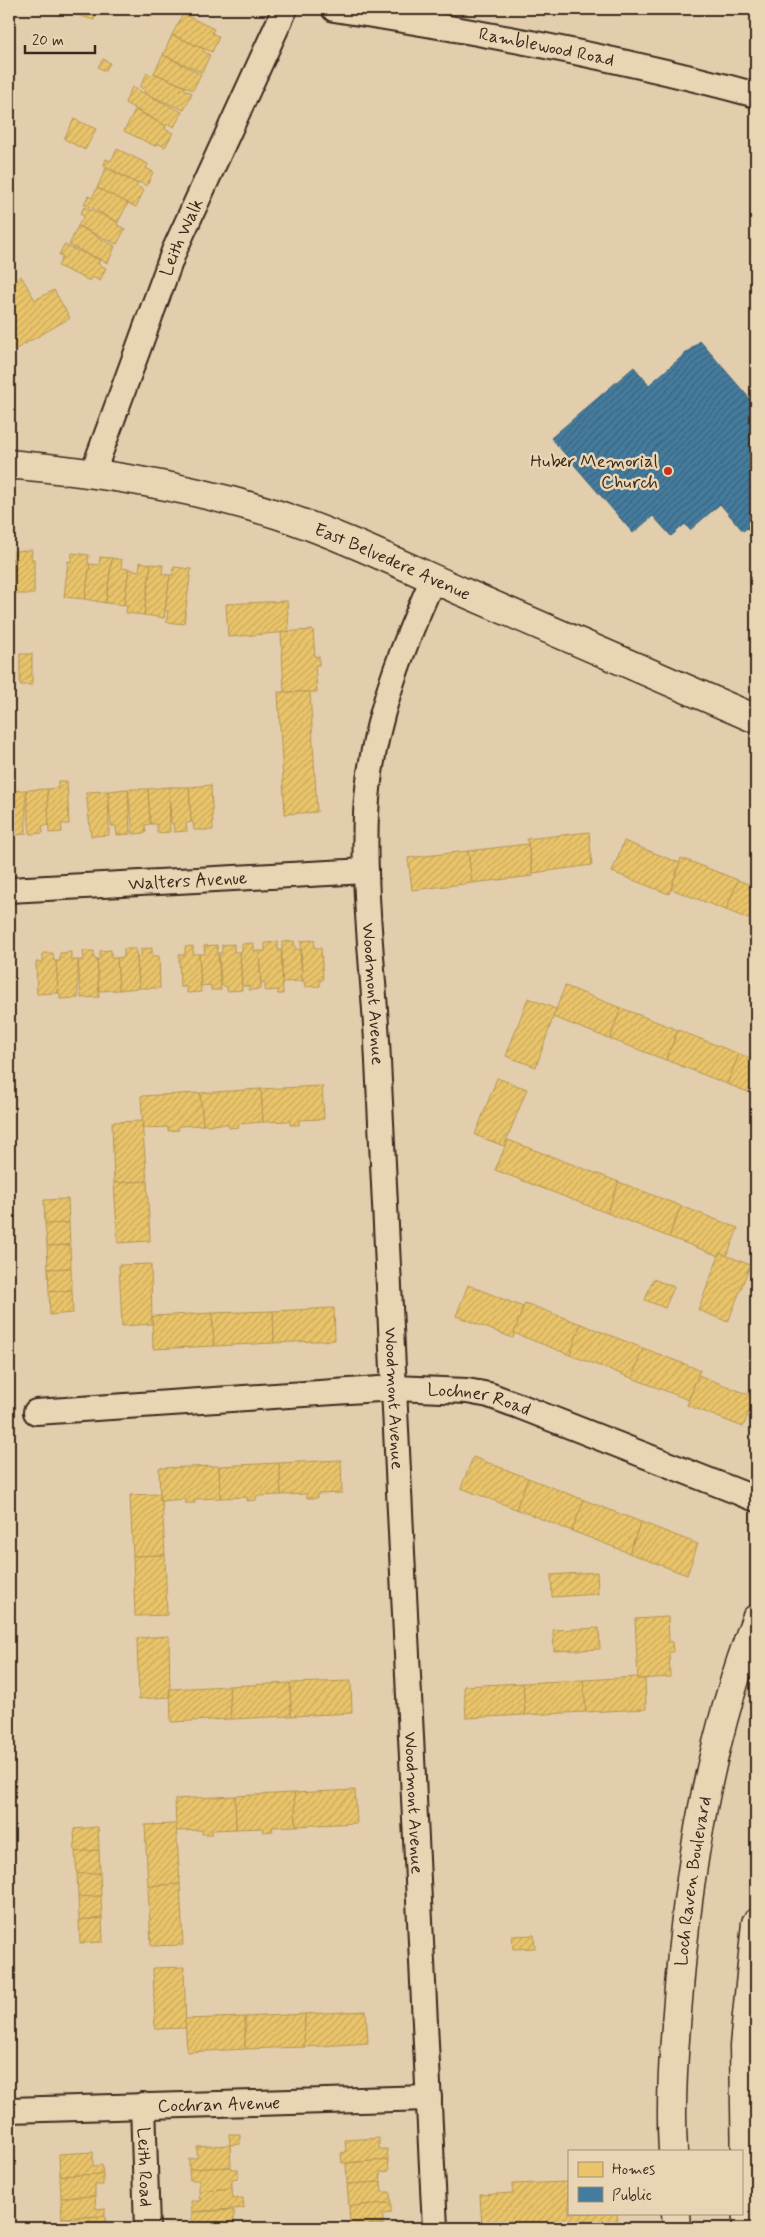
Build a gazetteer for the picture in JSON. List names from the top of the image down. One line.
{"streets":{"main road":["East Belvedere Avenue","Loch Raven Boulevard"],"street":["Ramblewood Road","Leith Walk","Walters Avenue","Woodmont Avenue","Lochner Road","Cochran Avenue","Leith Road"]},"crossings":[["Leith Walk","East Belvedere Avenue"],["East Belvedere Avenue","Woodmont Avenue"],["Walters Avenue","Woodmont Avenue"],["Woodmont Avenue","Lochner Road"],["Woodmont Avenue","Cochran Avenue"],["Cochran Avenue","Leith Road"]],"places":["Huber Memorial Church"],"legend":["Homes","Public"],"scale_bar":"20 m"}
